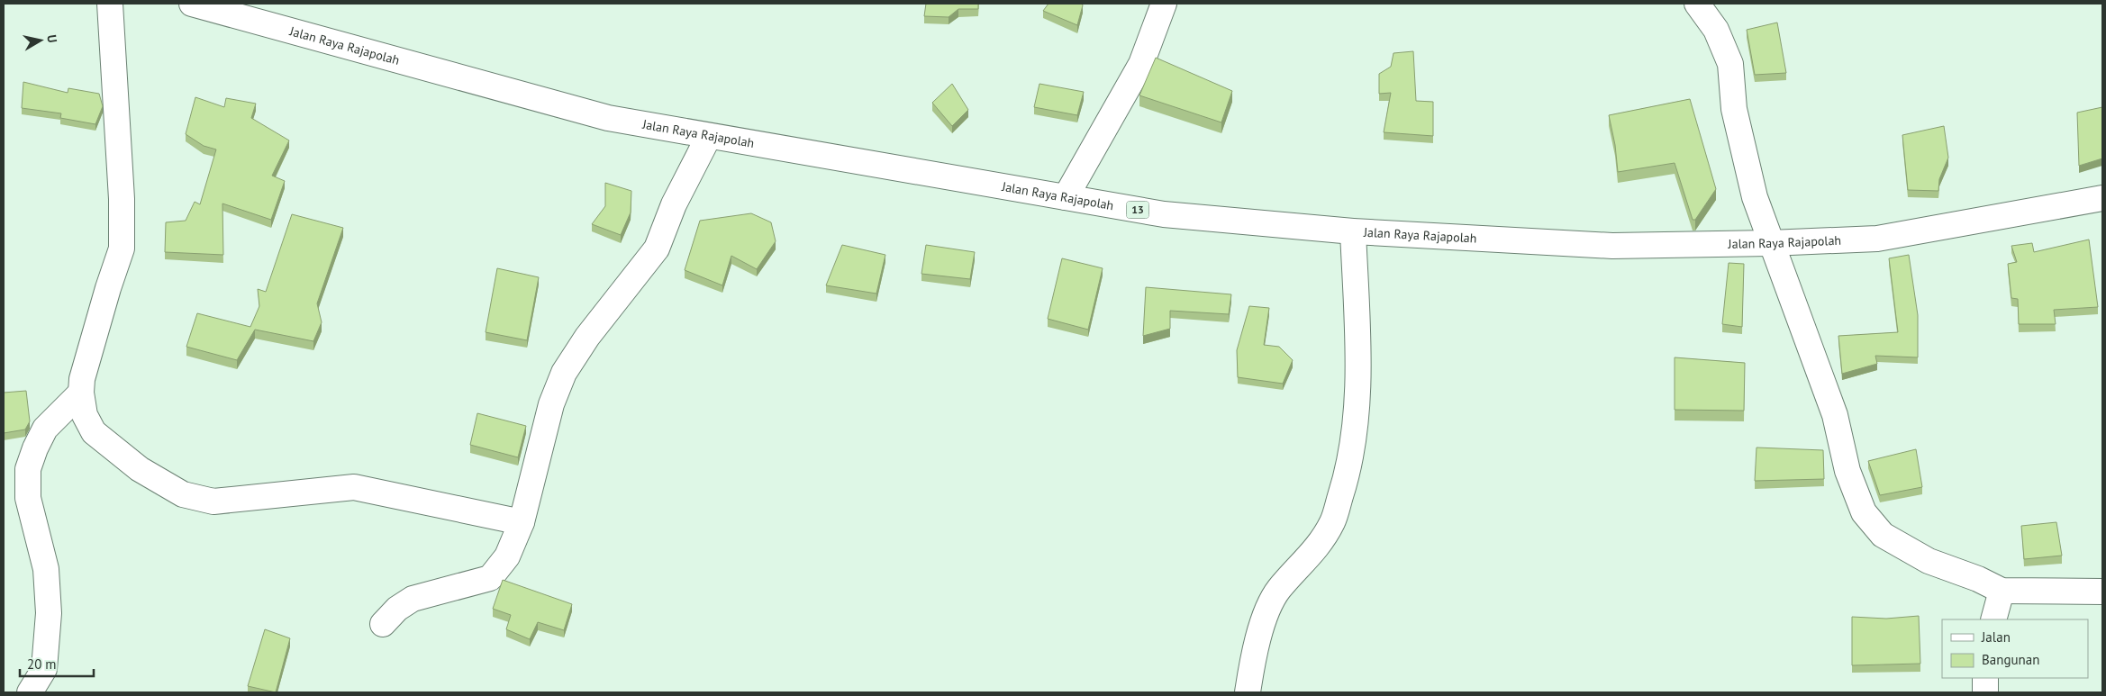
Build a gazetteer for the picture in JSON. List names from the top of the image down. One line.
{"streets":{"main road":["Jalan Raya Rajapolah","13"]},"legend":["Jalan","Bangunan"],"scale_bar":"20 m","north":"right"}
